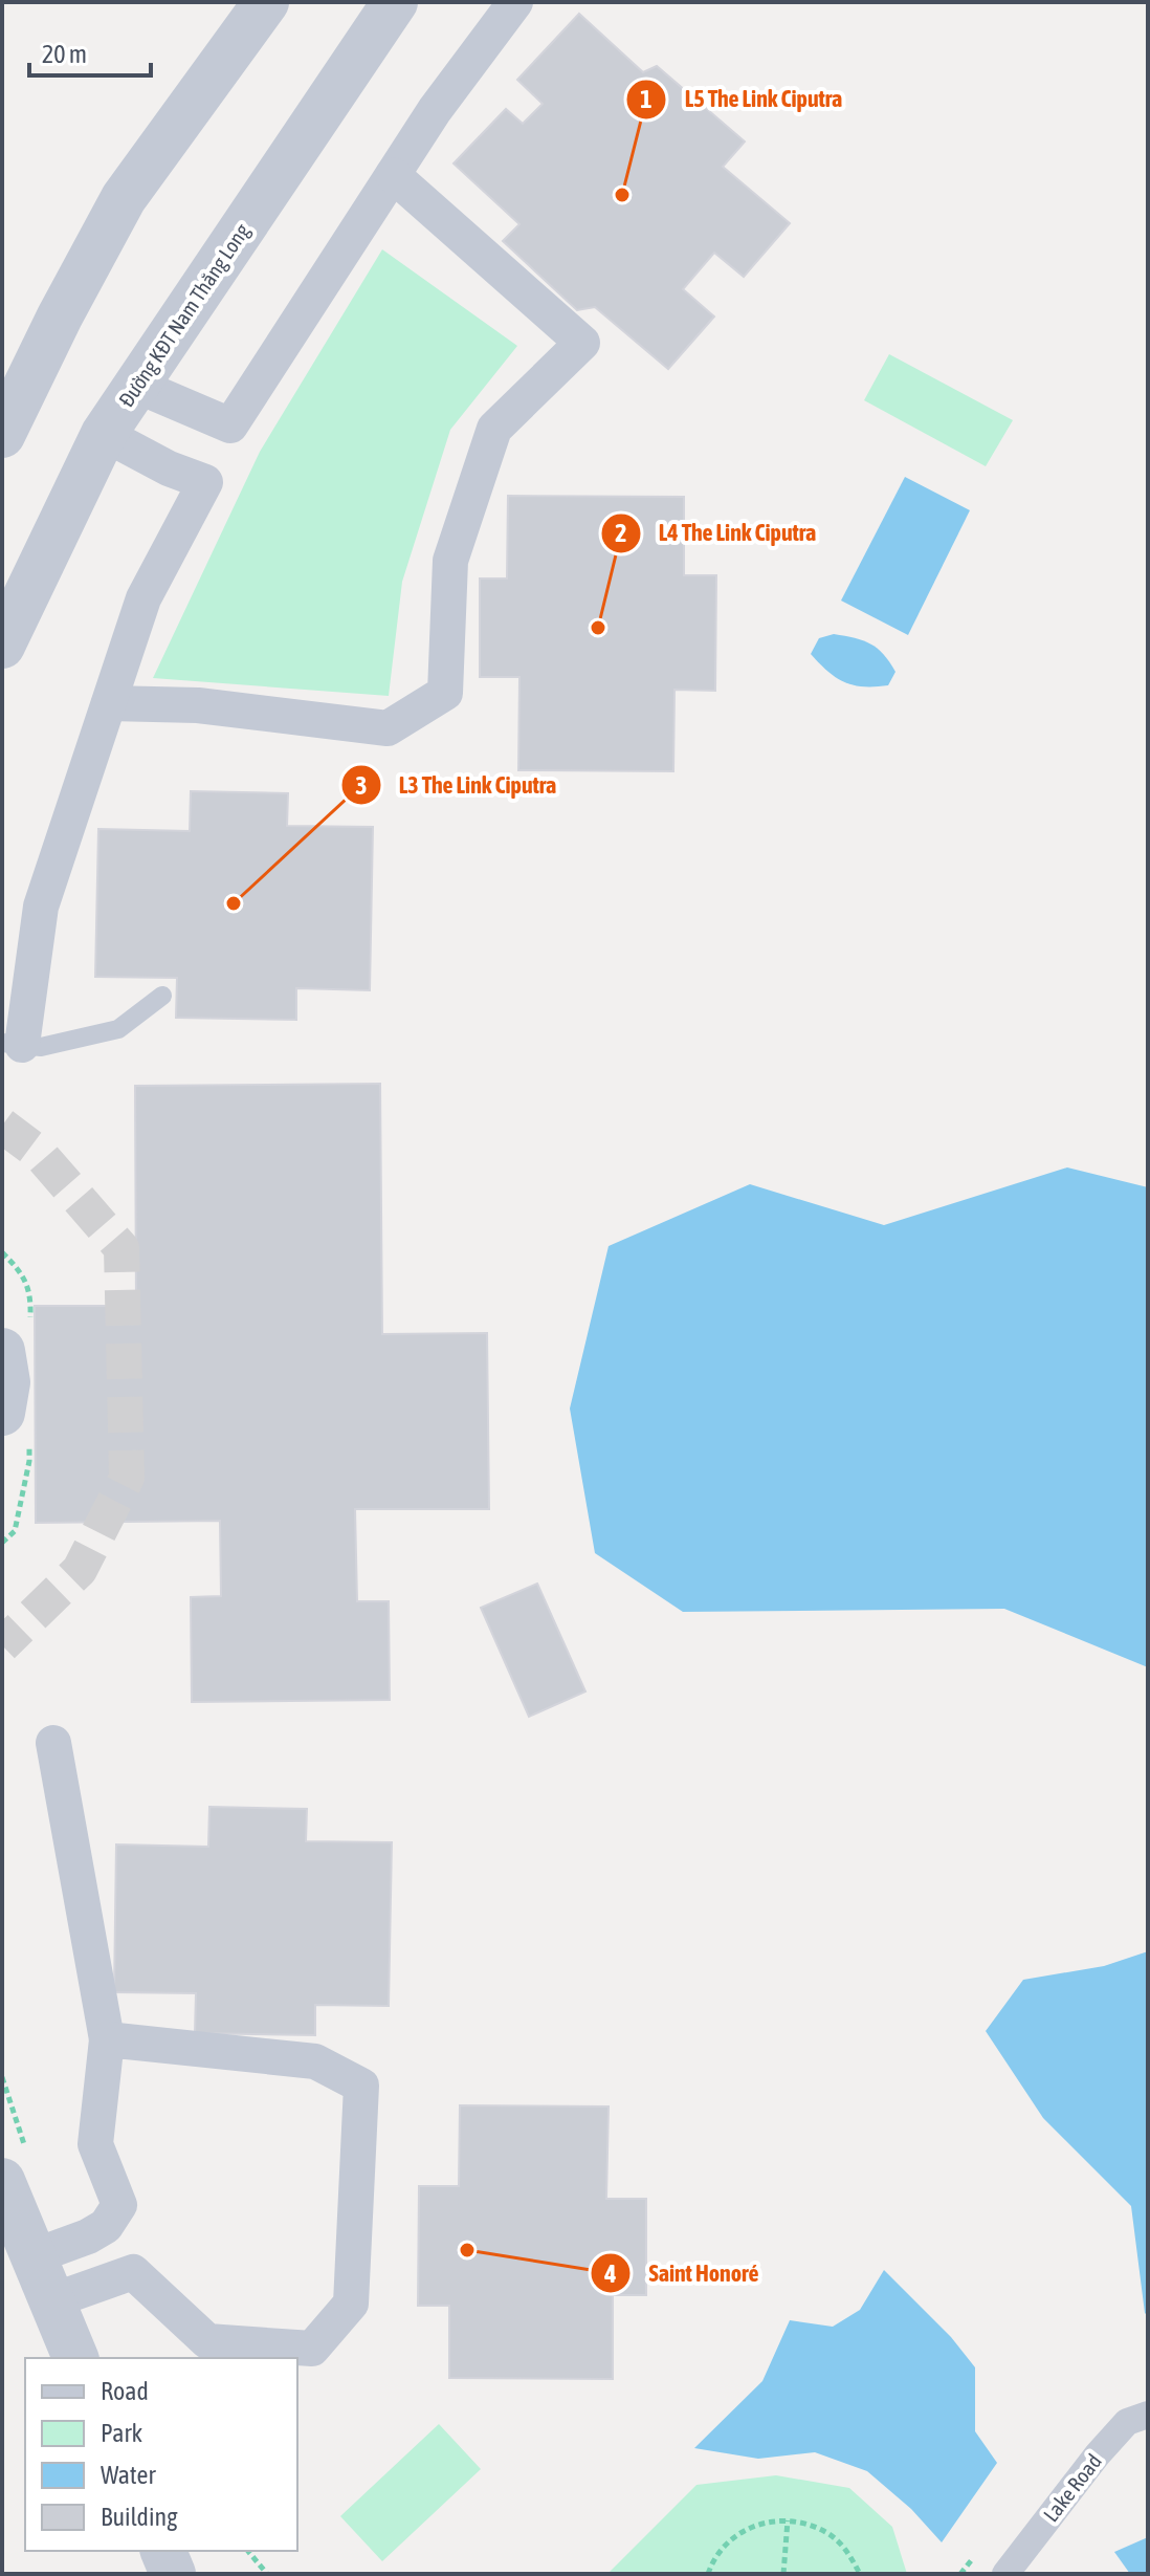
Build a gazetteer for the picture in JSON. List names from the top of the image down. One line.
{"streets":{"street":["Đường KĐT Nam Thăng Long","Lake Road"]},"places":["L5 The Link Ciputra","L4 The Link Ciputra","L3 The Link Ciputra","Saint Honoré"],"legend":["Road","Park","Water","Building"],"scale_bar":"20 m"}
